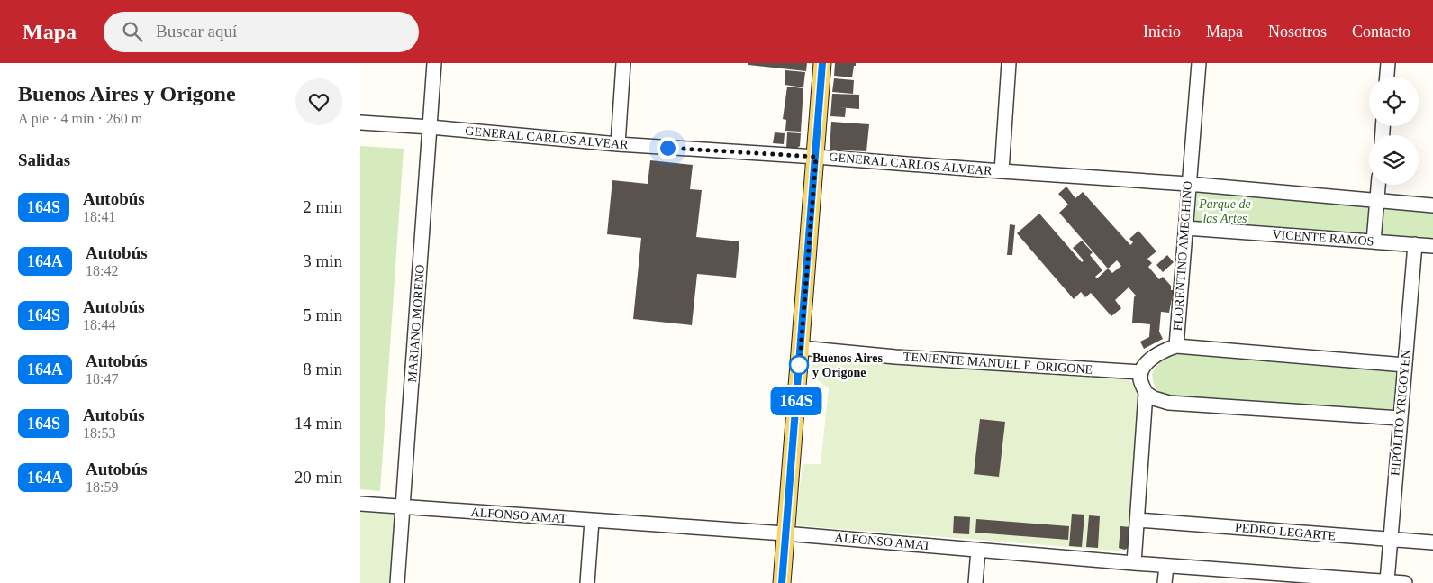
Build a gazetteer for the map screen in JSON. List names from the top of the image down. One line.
{"streets":{"street":["GENERAL CARLOS ALVEAR","VICENTE RAMOS","FLORENTINO AMEGHINO","MARIANO MORENO","TENIENTE MANUEL F. ORIGONE","HIPÓLITO YRIGOYEN","ALFONSO AMAT","PEDRO LEGARTE"]},"crossings":[["GENERAL CARLOS ALVEAR","FLORENTINO AMEGHINO"],["GENERAL CARLOS ALVEAR","MARIANO MORENO"],["VICENTE RAMOS","FLORENTINO AMEGHINO"],["VICENTE RAMOS","HIPÓLITO YRIGOYEN"],["FLORENTINO AMEGHINO","TENIENTE MANUEL F. ORIGONE"],["MARIANO MORENO","ALFONSO AMAT"],["HIPÓLITO YRIGOYEN","ALFONSO AMAT"],["HIPÓLITO YRIGOYEN","PEDRO LEGARTE"]],"parks":["Parque de las Artes"],"places":["Buenos Aires y Origone"],"lines":["bus line 164S"],"page":{"header":"Mapa","search":"Buscar aquí","nav":["Inicio","Mapa","Nosotros","Contacto"],"heading":[["Buenos Aires y Origone","A pie · 4 min · 260 m"],"Salidas"],"on_map":"164S","list":[{"mark":"164S","name":"Autobús","note":"18:41","value":"2 min"},{"mark":"164A","name":"Autobús","note":"18:42","value":"3 min"},{"mark":"164S","name":"Autobús","note":"18:44","value":"5 min"},{"mark":"164A","name":"Autobús","note":"18:47","value":"8 min"},{"mark":"164S","name":"Autobús","note":"18:53","value":"14 min"},{"mark":"164A","name":"Autobús","note":"18:59","value":"20 min"}]}}
